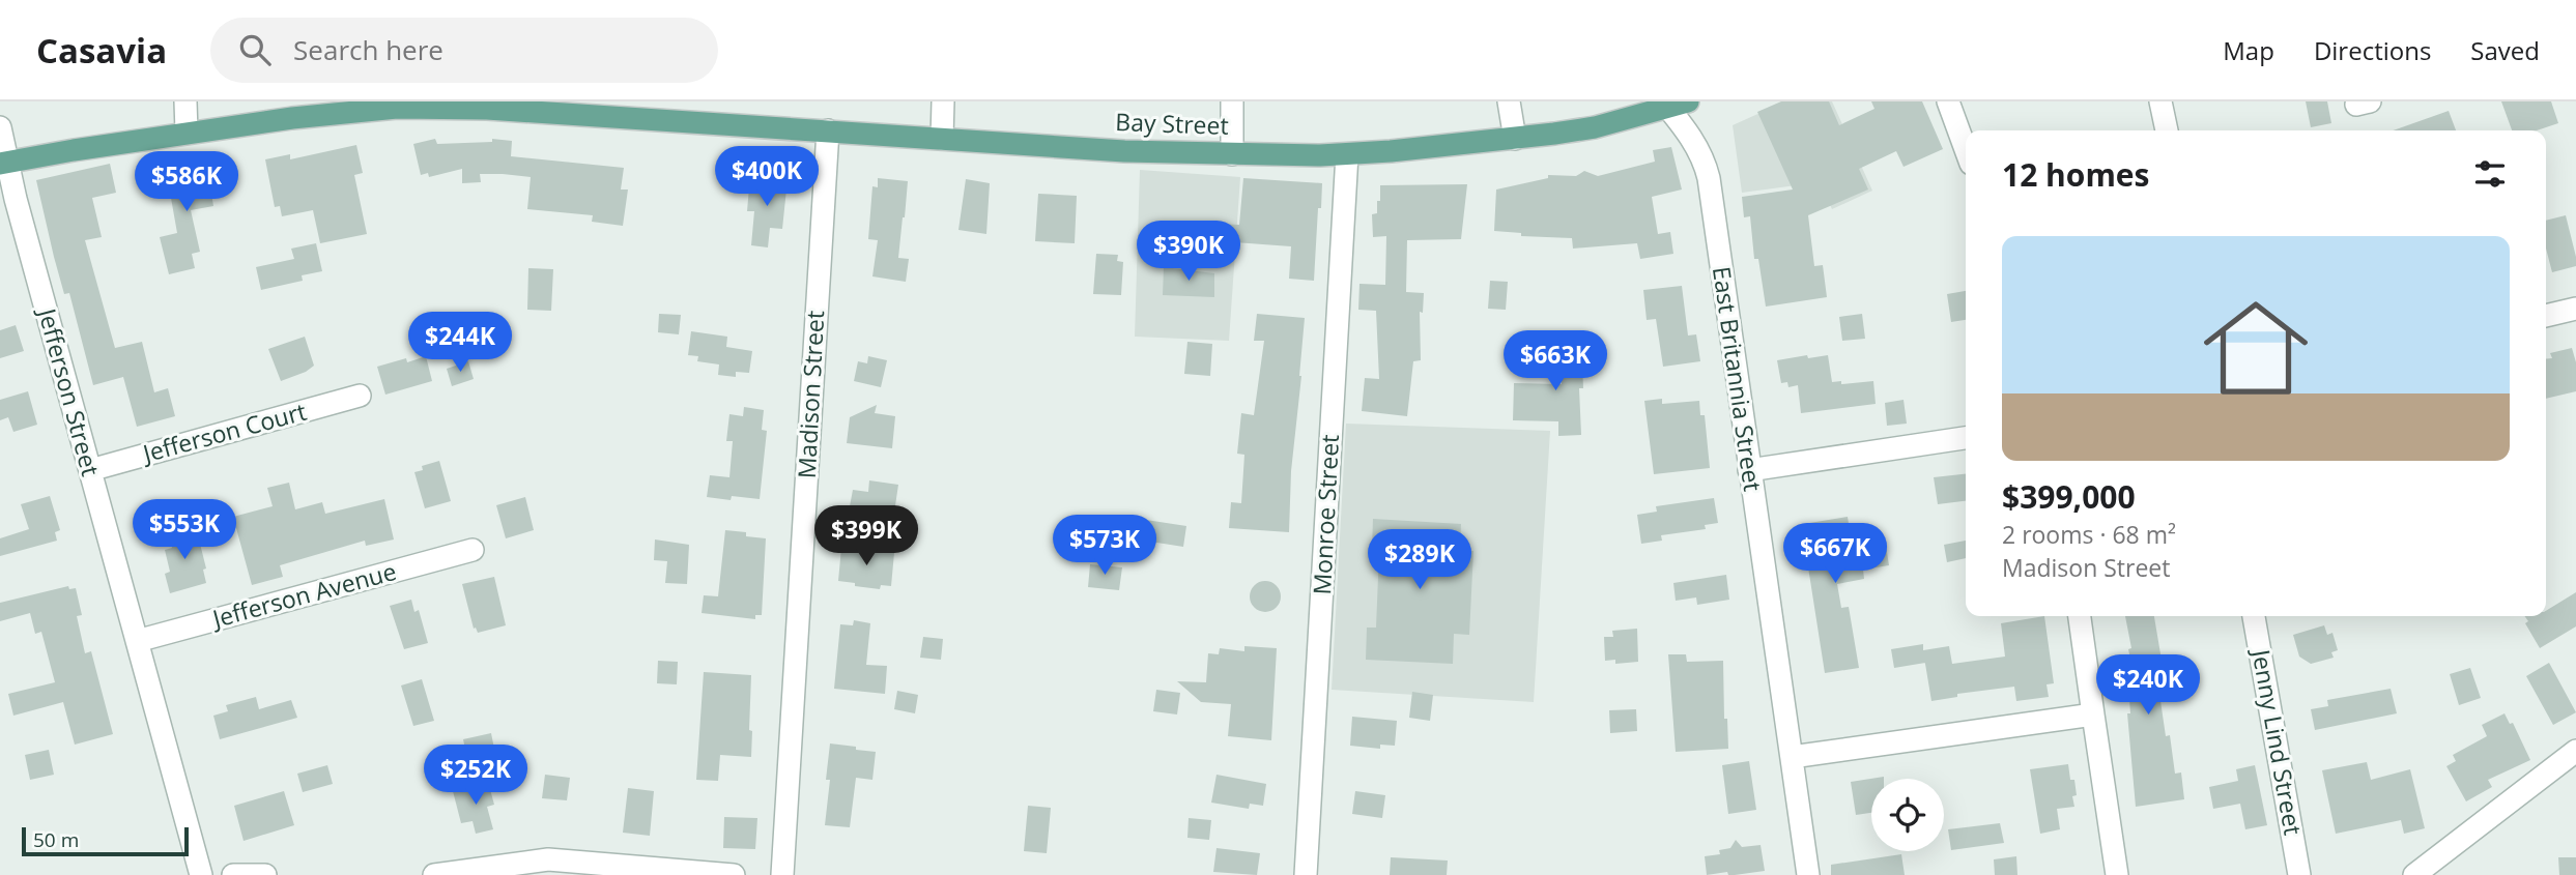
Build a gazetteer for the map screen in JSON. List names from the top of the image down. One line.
{"streets":{"main road":["Bay Street"],"street":["East Britannia Street","Jefferson Street","Madison Street","Jefferson Court","Monroe Street","Jefferson Avenue","Jenny Lind Street"]},"crossings":[["Bay Street","East Britannia Street"],["Bay Street","Jefferson Street"],["Bay Street","Madison Street"],["Bay Street","Monroe Street"],["Jefferson Street","Jefferson Court"],["Jefferson Street","Jefferson Avenue"]],"scale_bar":"50 m","page":{"header":"Casavia","search":"Search here","nav":["Map","Directions","Saved"],"heading":"12 homes","price":["$400K","$586K","$390K","$244K","$663K","$553K","$399K","$573K","$667K","$289K","$240K","$252K"],"list":[{"name":"$399,000","note":"2 rooms · 68 m² · Madison Street"}],"scale":"50 m"}}
